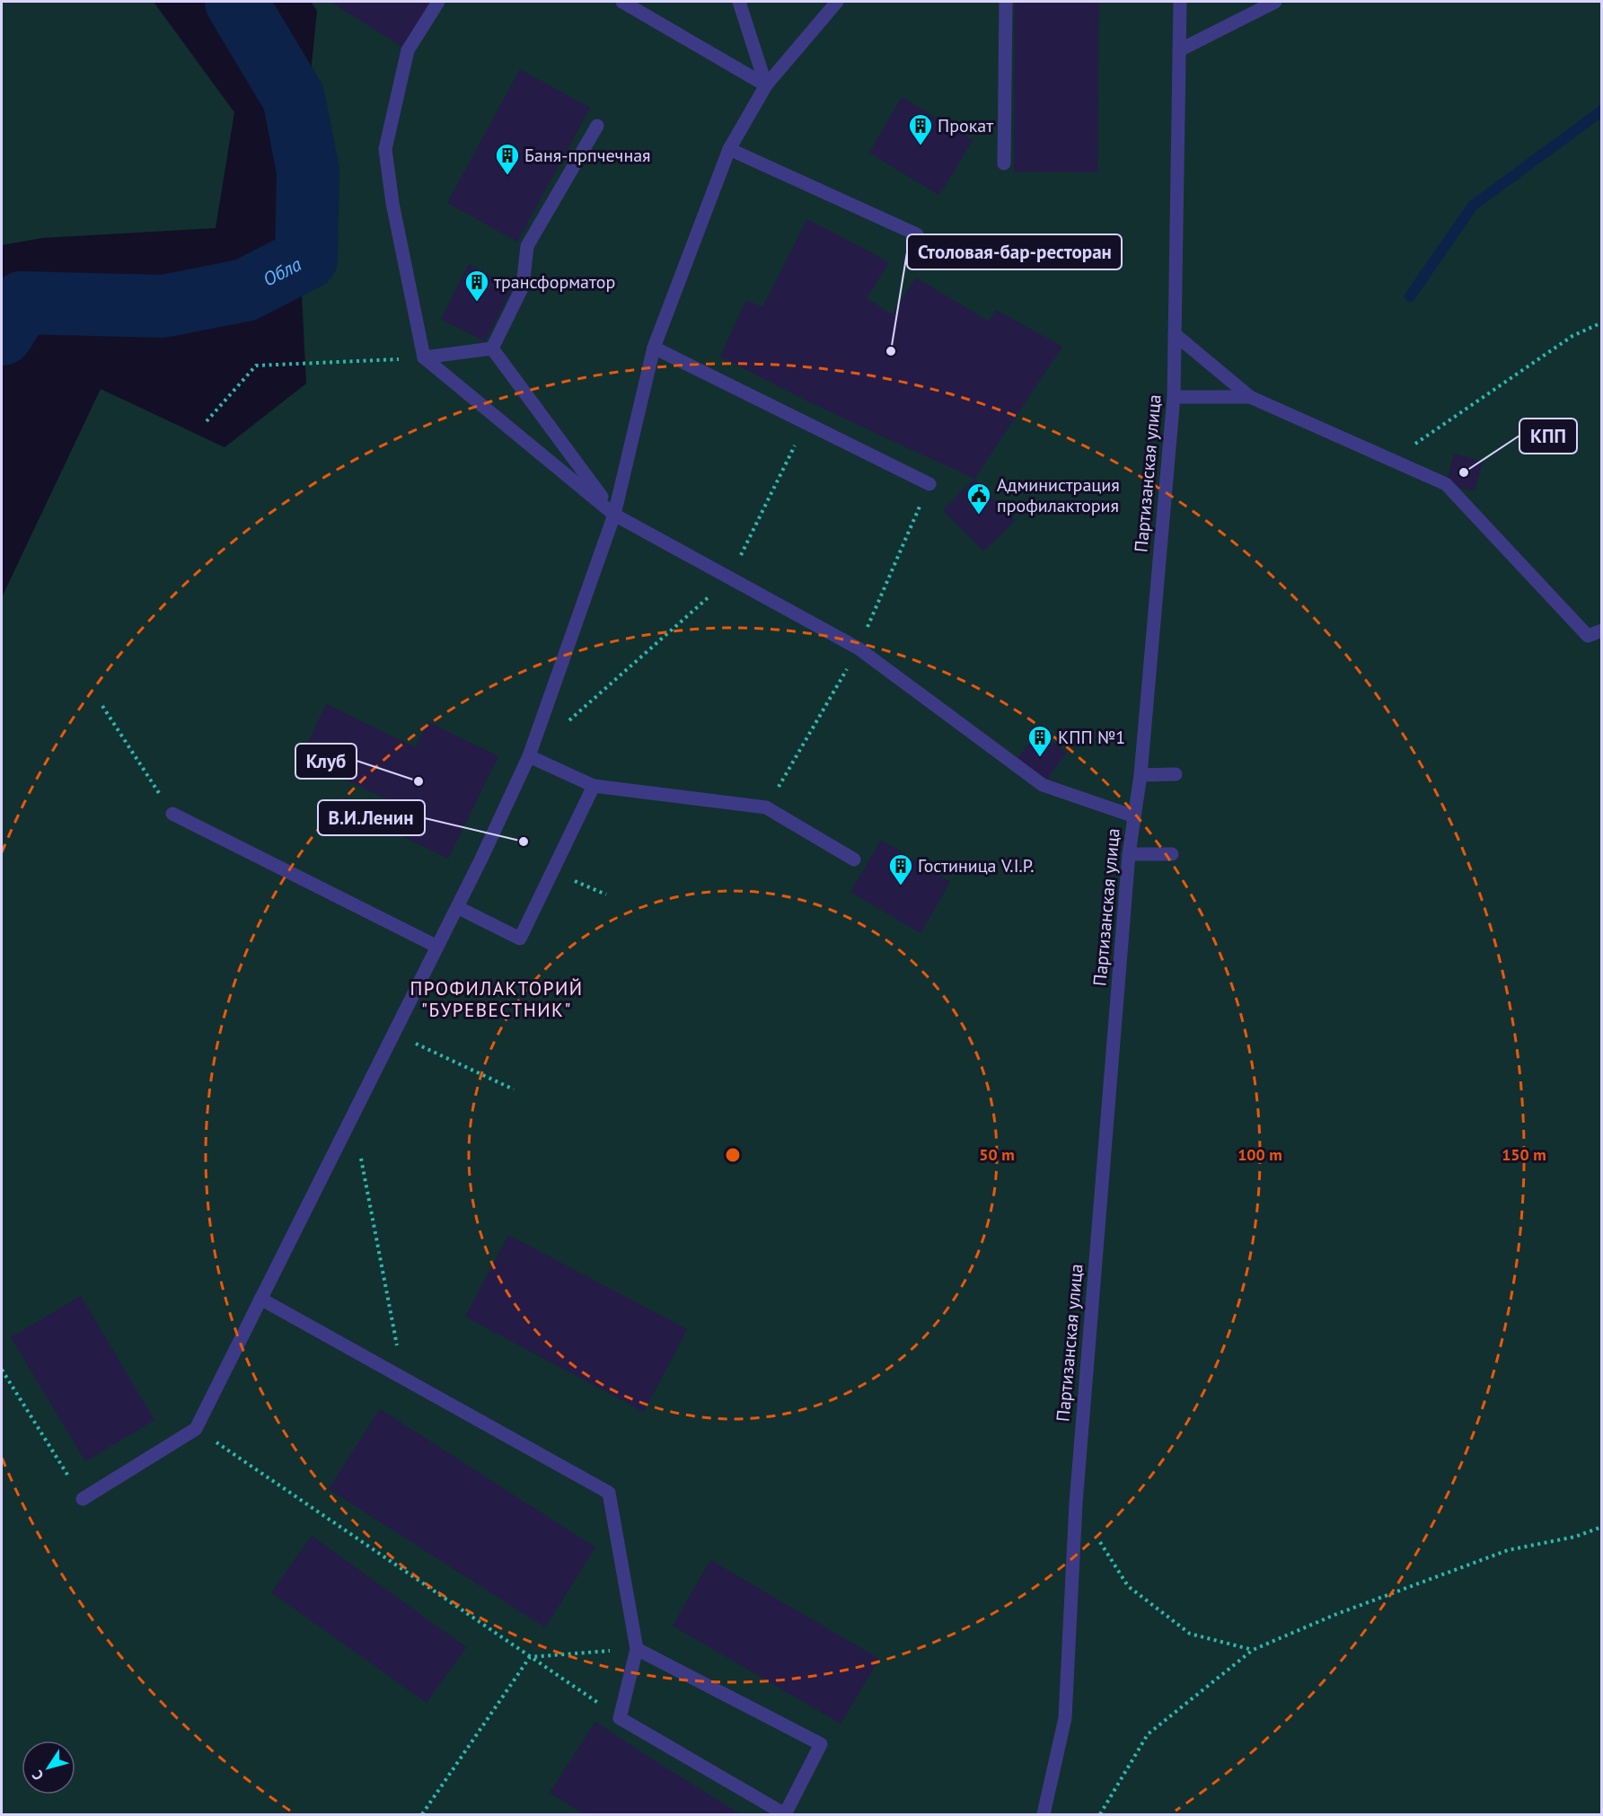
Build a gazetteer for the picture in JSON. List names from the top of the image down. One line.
{"streets":{"street":["Партизанская улица"]},"districts":["ПРОФИЛАКТОРИЙ \"БУРЕВЕСТНИК\""],"water":["Обла"],"places":{"building":["Прокат","Баня-прпчечная","трансформатор","КПП №1","Гостиница V.I.P."],"other":["Столовая-бар-ресторан","КПП","Клуб","В.И.Ленин"],"public building":["Администрация профилактория"]},"north":"bottom left","rings":["50 m","100 m","150 m"]}
